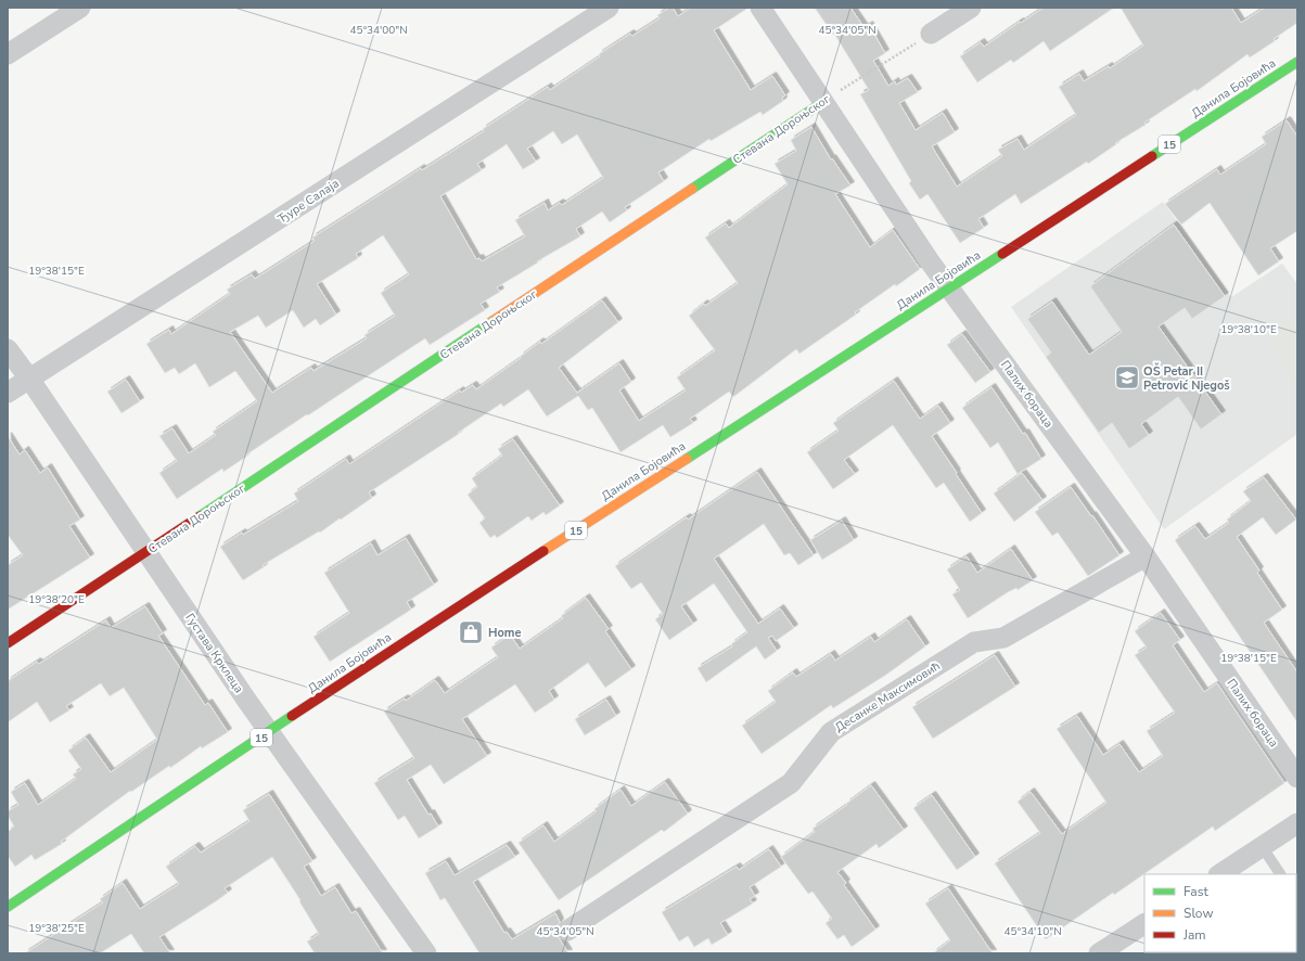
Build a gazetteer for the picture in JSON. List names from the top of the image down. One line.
{"streets":{"main road":["Данила Бојовића","Стевана Дороњског","15"],"street":["Ђуре Салаја","Палих бораца","Густава Крклеца","Десанке Максимовић"]},"crossings":[["Данила Бојовића","Палих бораца"],["Данила Бојовића","Густава Крклеца"],["Стевана Дороњског","Палих бораца"],["Стевана Дороњског","Густава Крклеца"],["Ђуре Салаја","Густава Крклеца"],["Палих бораца","Десанке Максимовић"]],"places":{"school or university":["OŠ Petar II Petrović Njegoš"],"shop":["Home"]},"legend":["Fast","Slow","Jam"],"coordinates":["45°34'00\"N","45°34'05\"N","19°38'15\"E","19°38'10\"E","19°38'20\"E","19°38'25\"E","45°34'10\"N"]}
